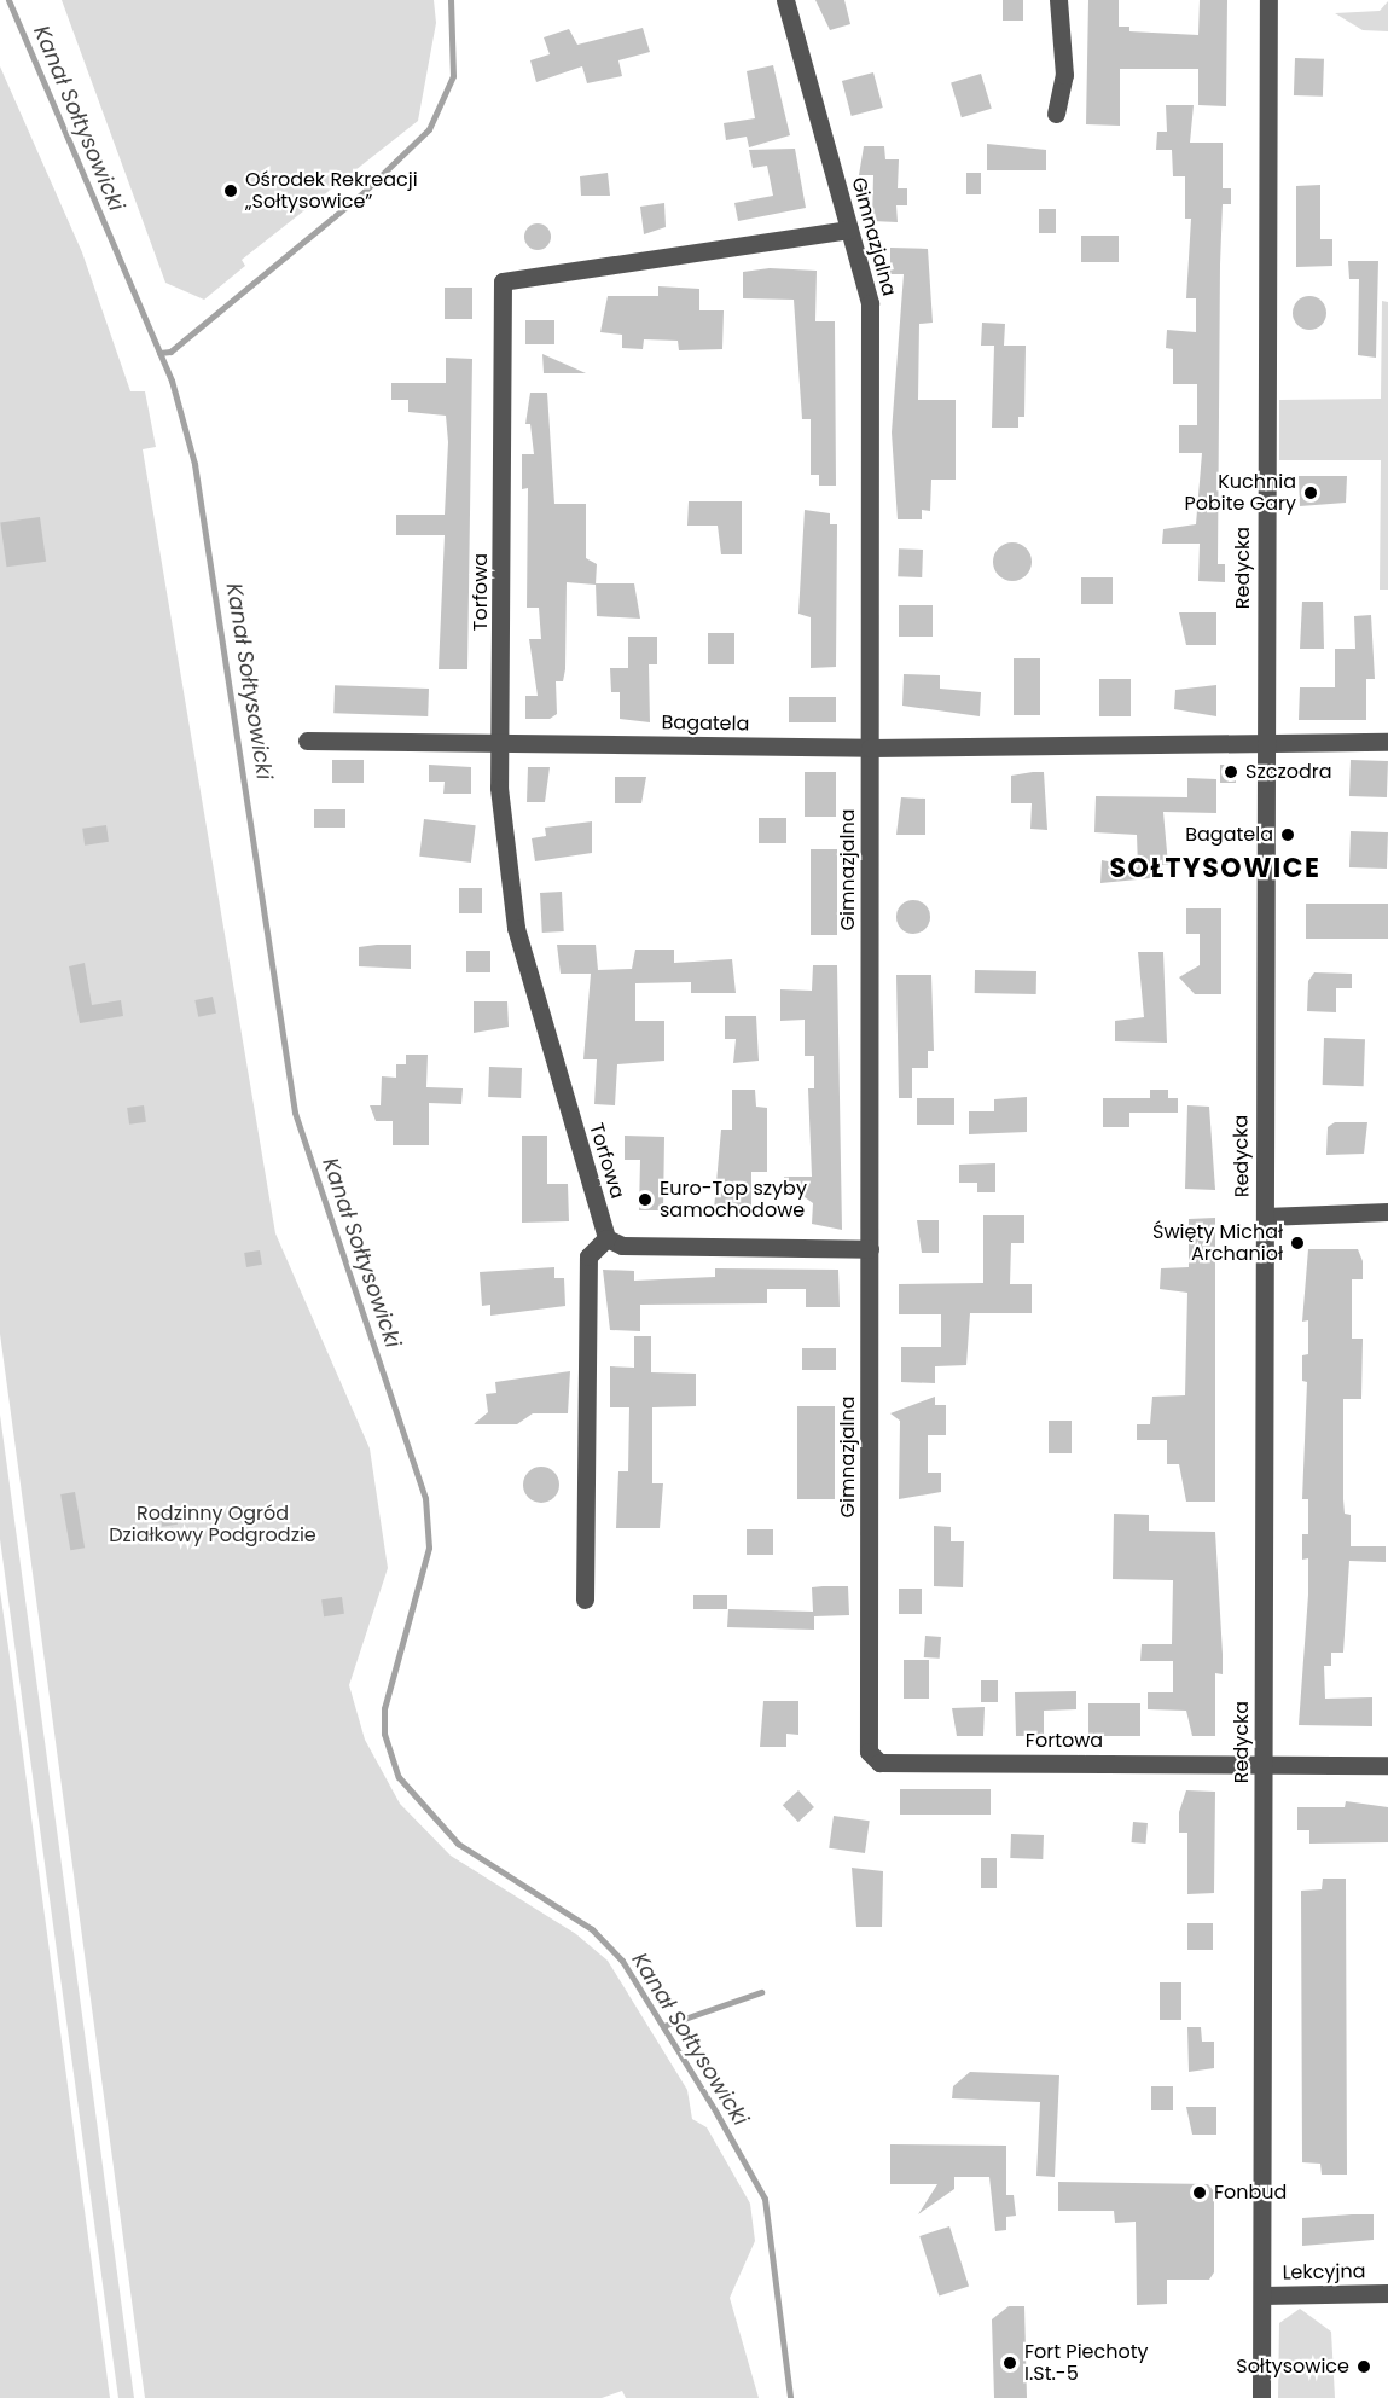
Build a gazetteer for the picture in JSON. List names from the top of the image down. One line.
{"streets":{"street":["Gimnazjalna","Redycka","Torfowa","Bagatela","Fortowa","Lekcyjna"]},"crossings":[["Gimnazjalna","Torfowa"],["Gimnazjalna","Bagatela"],["Gimnazjalna","Fortowa"],["Redycka","Bagatela"],["Redycka","Fortowa"],["Redycka","Lekcyjna"],["Torfowa","Bagatela"]],"districts":["SOŁTYSOWICE"],"water":["Kanał Sołtysowicki"],"parks":["Rodzinny Ogród Działkowy Podgrodzie"],"places":["Ośrodek Rekreacji „Sołtysowice”","Kuchnia Pobite Gary","Szczodra","Bagatela","Euro-Top szyby samochodowe","Święty Michał Archanioł","Fonbud","Fort Piechoty I.St.-5","Sołtysowice"]}
